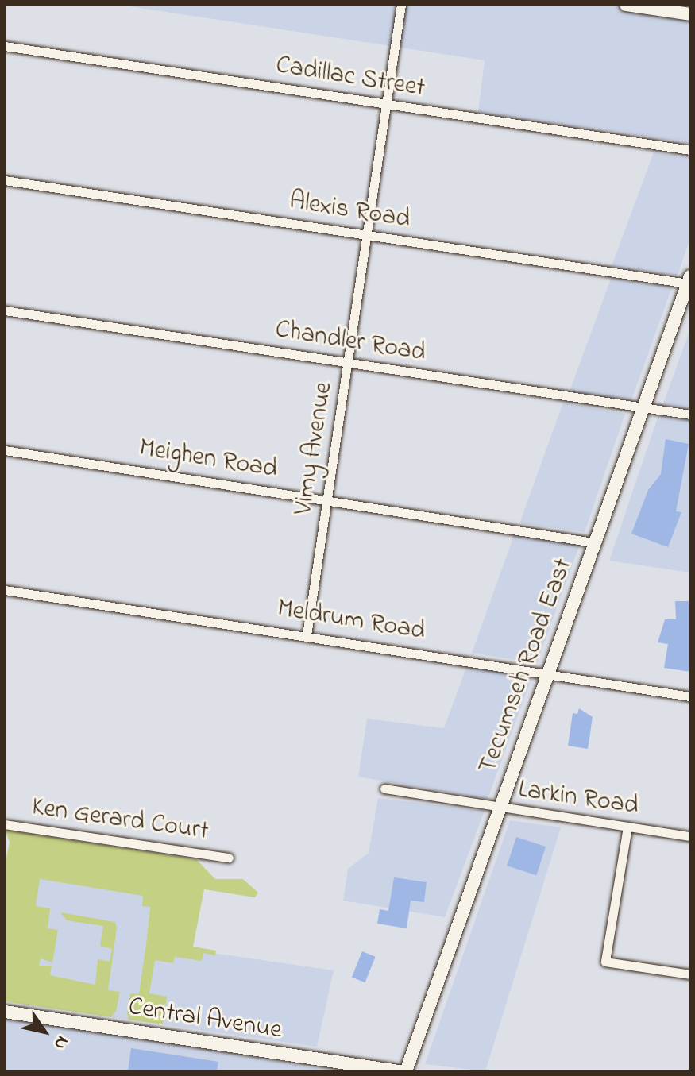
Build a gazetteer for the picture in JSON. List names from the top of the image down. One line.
{"streets":{"main road":["Tecumseh Road East","Central Avenue"],"street":["Cadillac Street","Alexis Road","Chandler Road","Vimy Avenue","Meighen Road","Meldrum Road","Larkin Road","Ken Gerard Court"]},"crossings":[["Cadillac Street","Vimy Avenue"],["Alexis Road","Vimy Avenue"],["Alexis Road","Tecumseh Road East"],["Chandler Road","Vimy Avenue"],["Chandler Road","Tecumseh Road East"],["Vimy Avenue","Meighen Road"],["Vimy Avenue","Meldrum Road"],["Meighen Road","Tecumseh Road East"],["Meldrum Road","Tecumseh Road East"],["Tecumseh Road East","Larkin Road"]],"north":"bottom right"}
